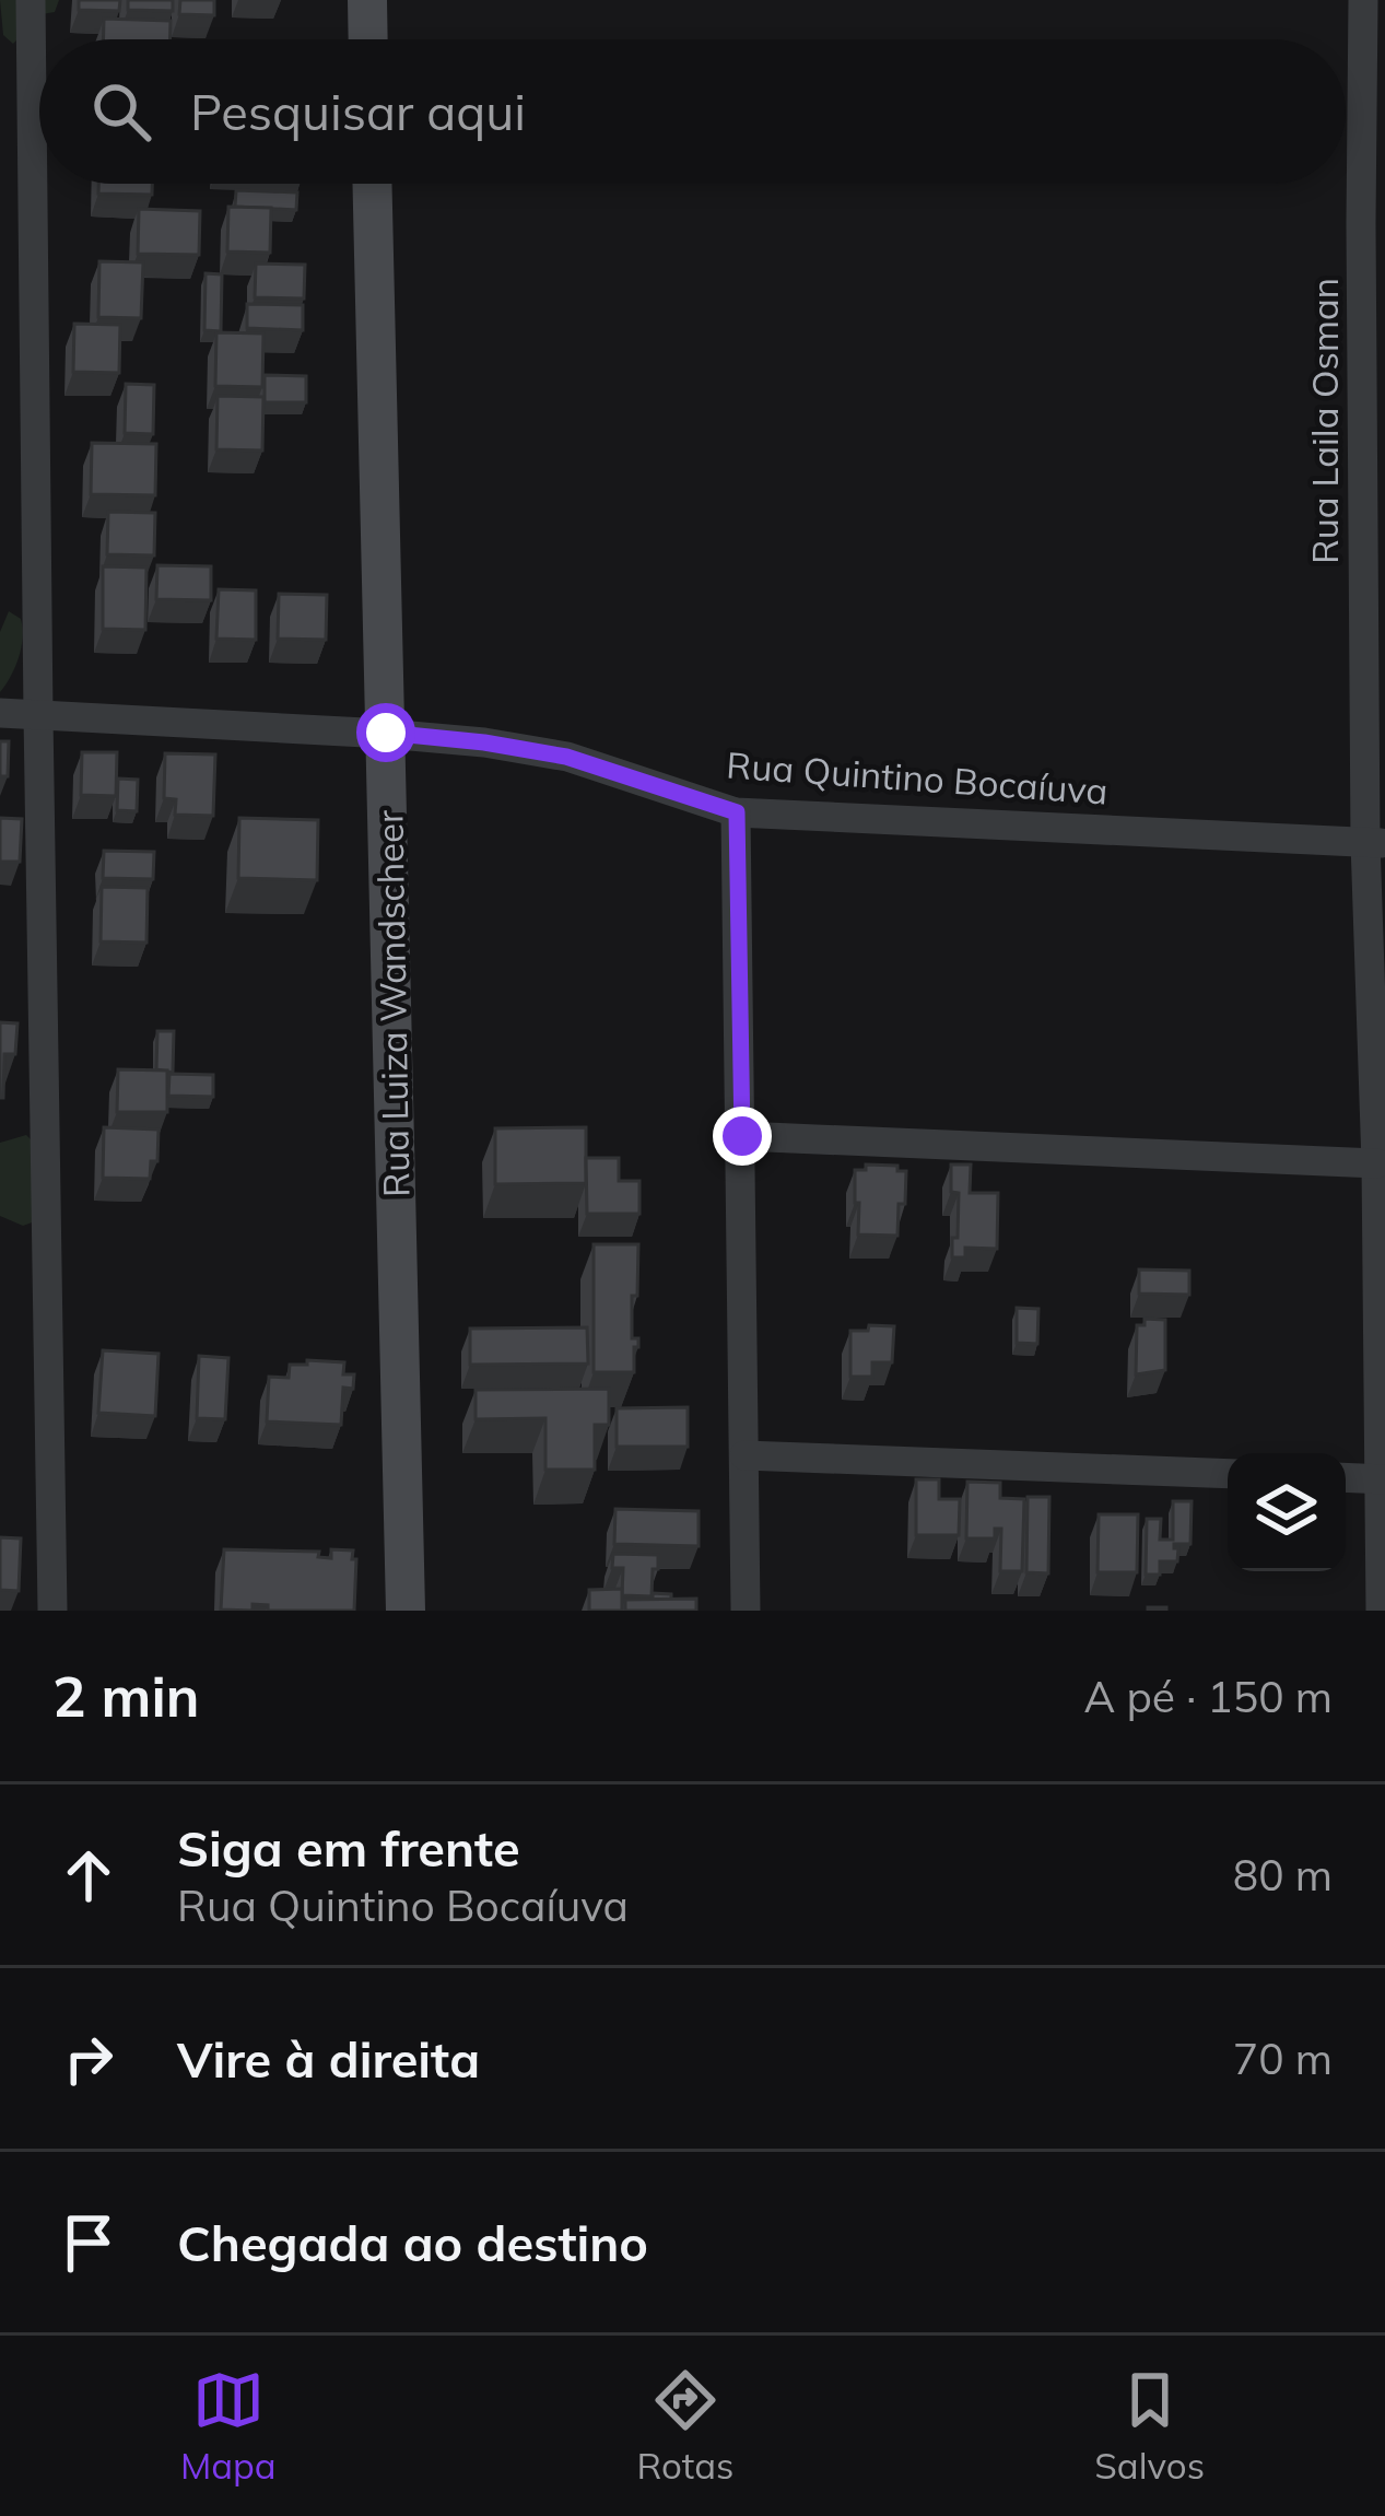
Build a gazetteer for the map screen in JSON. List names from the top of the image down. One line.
{"streets":{"main road":["Rua Luiza Wandscheer"],"street":["Rua Laila Osman","Rua Quintino Bocaíuva"]},"crossings":[["Rua Laila Osman","Rua Quintino Bocaíuva"],["Rua Quintino Bocaíuva","Rua Luiza Wandscheer"]],"page":{"search":"Pesquisar aqui","heading":["2 min","A pé · 150 m"],"list":[["Siga em frente","Rua Quintino Bocaíuva","80 m"],["Vire à direita","70 m"],"Chegada ao destino"],"nav":["Mapa","Rotas","Salvos"]}}
